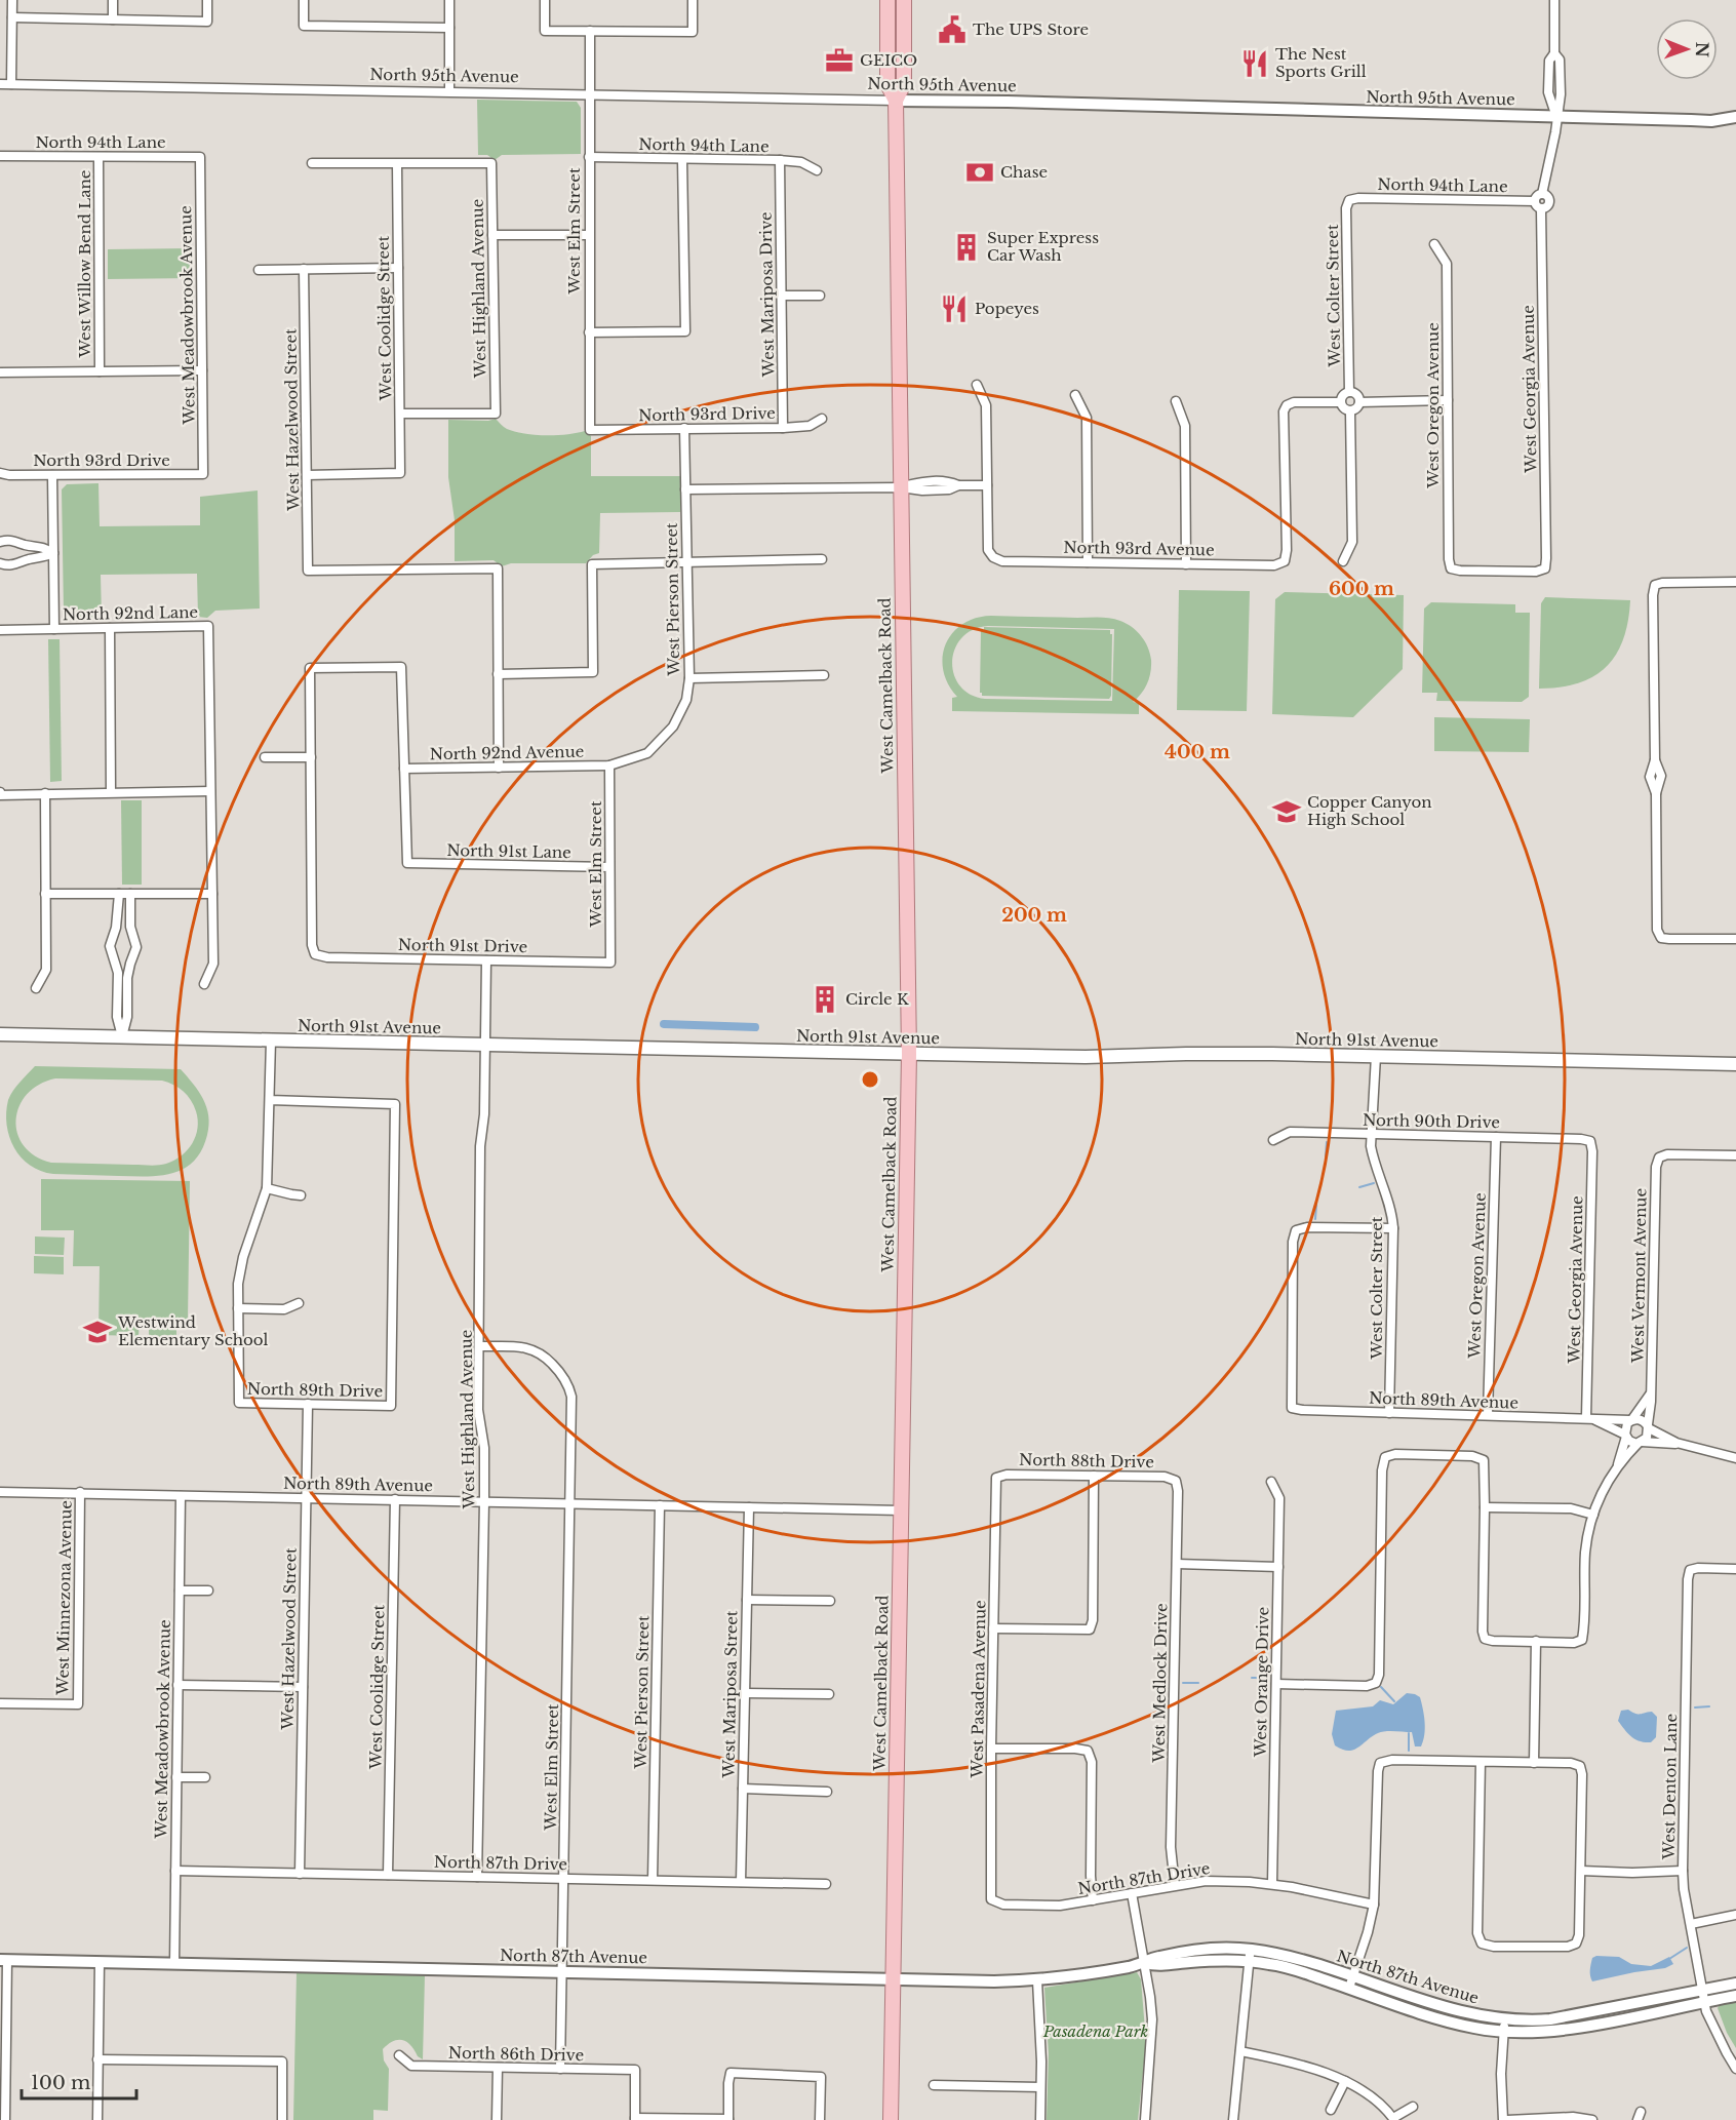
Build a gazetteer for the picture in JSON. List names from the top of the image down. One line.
{"streets":{"main road":["West Camelback Road","North 91st Avenue"],"street":["North 95th Avenue","North 94th Lane","West Elm Street","West Willow Bend Lane","West Highland Avenue","West Mariposa Drive","West Colter Street","West Meadowbrook Avenue","West Coolidge Street","West Georgia Avenue","West Oregon Avenue","North 93rd Drive","West Hazelwood Street","North 93rd Avenue","West Pierson Street","North 92nd Lane","North 92nd Avenue","North 91st Lane","North 91st Drive","North 90th Drive","West Vermont Avenue","North 89th Drive","North 89th Avenue","North 88th Drive","West Minnezona Avenue","West Orange Drive","West Medlock Drive","West Pasadena Avenue","West Mariposa Street","West Denton Lane","North 87th Drive","North 87th Avenue","North 86th Drive"]},"crossings":[["North 95th Avenue","West Elm Street"],["North 95th Avenue","West Georgia Avenue"],["North 95th Avenue","West Camelback Road"],["North 94th Lane","West Elm Street"],["North 94th Lane","West Willow Bend Lane"],["North 94th Lane","West Mariposa Drive"],["North 94th Lane","West Colter Street"],["North 94th Lane","West Meadowbrook Avenue"],["North 94th Lane","West Georgia Avenue"],["West Elm Street","North 93rd Drive"],["West Elm Street","West Pierson Street"],["West Elm Street","North 92nd Avenue"],["West Elm Street","North 91st Lane"],["West Elm Street","North 91st Drive"],["West Elm Street","North 89th Avenue"],["West Elm Street","North 87th Drive"],["West Elm Street","North 87th Avenue"],["West Elm Street","North 86th Drive"],["West Highland Avenue","West Coolidge Street"],["West Highland Avenue","North 91st Drive"],["West Highland Avenue","North 91st Avenue"],["West Highland Avenue","North 89th Avenue"],["West Highland Avenue","North 87th Drive"],["West Mariposa Drive","North 93rd Drive"],["West Colter Street","North 93rd Avenue"],["West Colter Street","North 91st Avenue"],["West Colter Street","North 90th Drive"],["West Colter Street","North 89th Avenue"],["West Meadowbrook Avenue","North 93rd Drive"],["West Meadowbrook Avenue","North 89th Avenue"],["West Meadowbrook Avenue","North 87th Drive"],["West Meadowbrook Avenue","North 87th Avenue"],["West Coolidge Street","West Hazelwood Street"],["West Coolidge Street","North 89th Avenue"],["West Coolidge Street","North 87th Drive"],["West Georgia Avenue","West Oregon Avenue"],["West Georgia Avenue","North 90th Drive"],["West Georgia Avenue","North 89th Avenue"],["West Oregon Avenue","North 90th Drive"],["West Oregon Avenue","North 89th Avenue"],["North 93rd Drive","West Pierson Street"],["West Hazelwood Street","North 89th Drive"],["West Hazelwood Street","North 89th Avenue"],["West Hazelwood Street","North 87th Drive"],["West Pierson Street","North 92nd Avenue"],["West Pierson Street","North 89th Avenue"],["West Pierson Street","North 87th Drive"],["West Camelback Road","North 91st Avenue"],["West Camelback Road","North 89th Avenue"],["West Camelback Road","North 87th Avenue"],["North 92nd Avenue","North 91st Lane"],["West Vermont Avenue","North 89th Avenue"],["North 89th Avenue","West Minnezona Avenue"],["North 89th Avenue","West Mariposa Street"],["North 88th Drive","West Medlock Drive"],["North 88th Drive","West Pasadena Avenue"],["West Orange Drive","North 87th Drive"],["West Medlock Drive","North 87th Drive"],["West Pasadena Avenue","North 87th Drive"],["West Mariposa Street","North 87th Drive"],["West Denton Lane","North 87th Avenue"]],"parks":["Pasadena Park"],"places":{"public building":["The UPS Store"],"office":["GEICO"],"restaurant":["The Nest Sports Grill","Popeyes"],"bank":["Chase"],"building":["Super Express Car Wash","Circle K"],"school or university":["Copper Canyon High School","Westwind Elementary School"]},"scale_bar":"100 m","north":"right","rings":["600 m","400 m","200 m"]}
